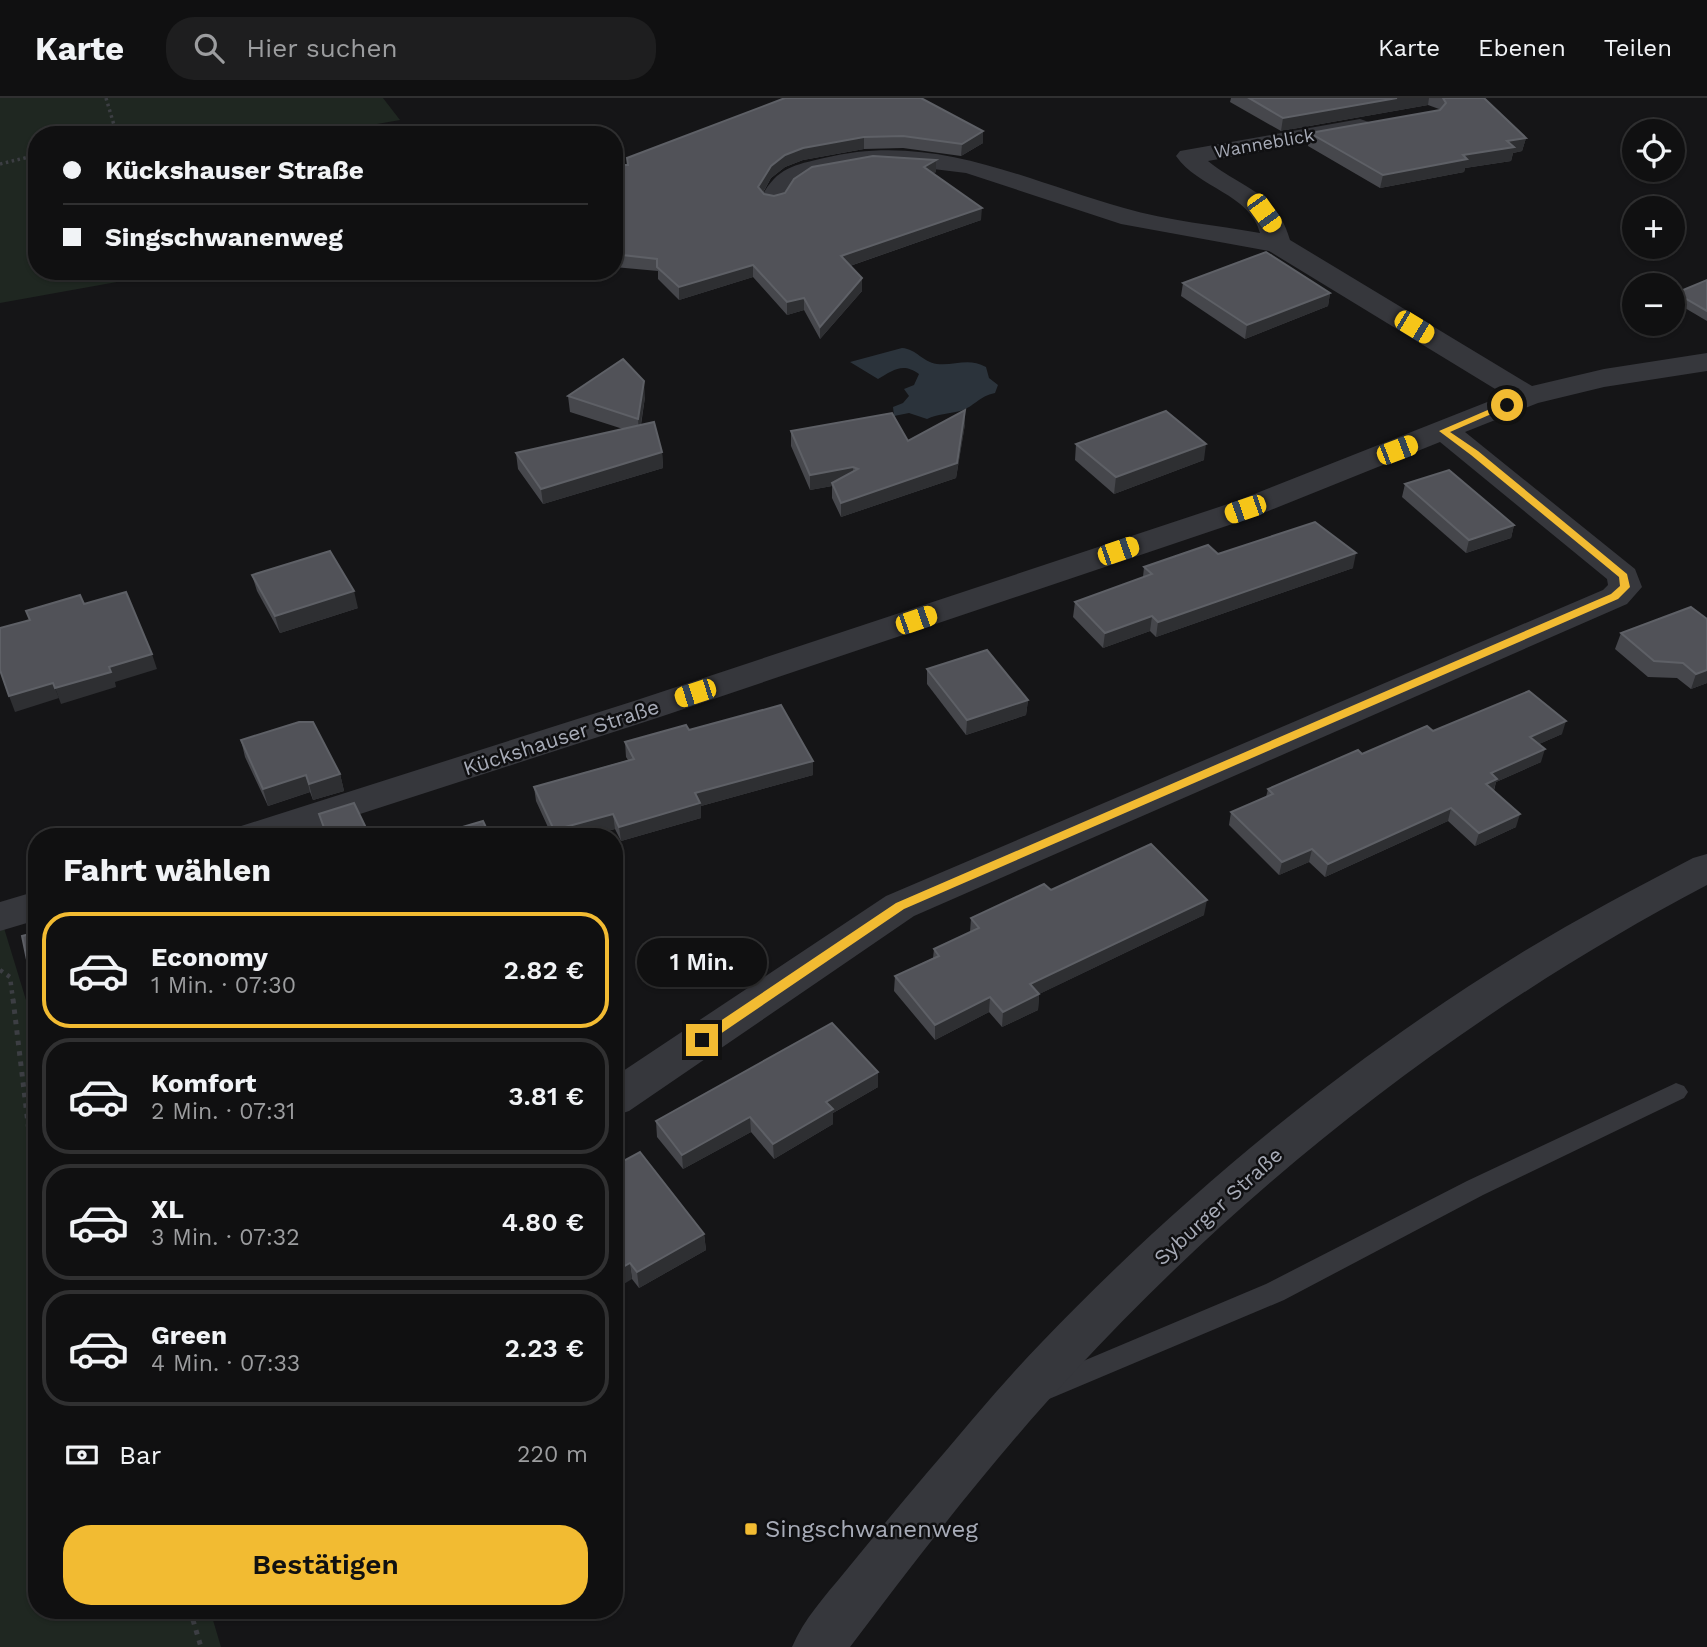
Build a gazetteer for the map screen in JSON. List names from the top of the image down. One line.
{"streets":{"street":["Wanneblick","Kückshauser Straße","Syburger Straße"]},"places":{"transit":["Singschwanenweg"]},"page":{"header":"Karte","search":"Hier suchen","nav":["Karte","Ebenen","Teilen"],"map_buttons":["+","−"],"banner":["Kückshauser Straße","Singschwanenweg"],"heading":"Fahrt wählen","list":[{"name":"Economy","note":"1 Min. · 07:30","value":"2.82 €"},{"name":"Komfort","note":"2 Min. · 07:31","value":"3.81 €"},{"name":"XL","note":"3 Min. · 07:32","value":"4.80 €"},{"name":"Green","note":"4 Min. · 07:33","value":"2.23 €"}],"bubble":"1 Min.","pay":["Bar","220 m"],"buttons":"Bestätigen"}}
